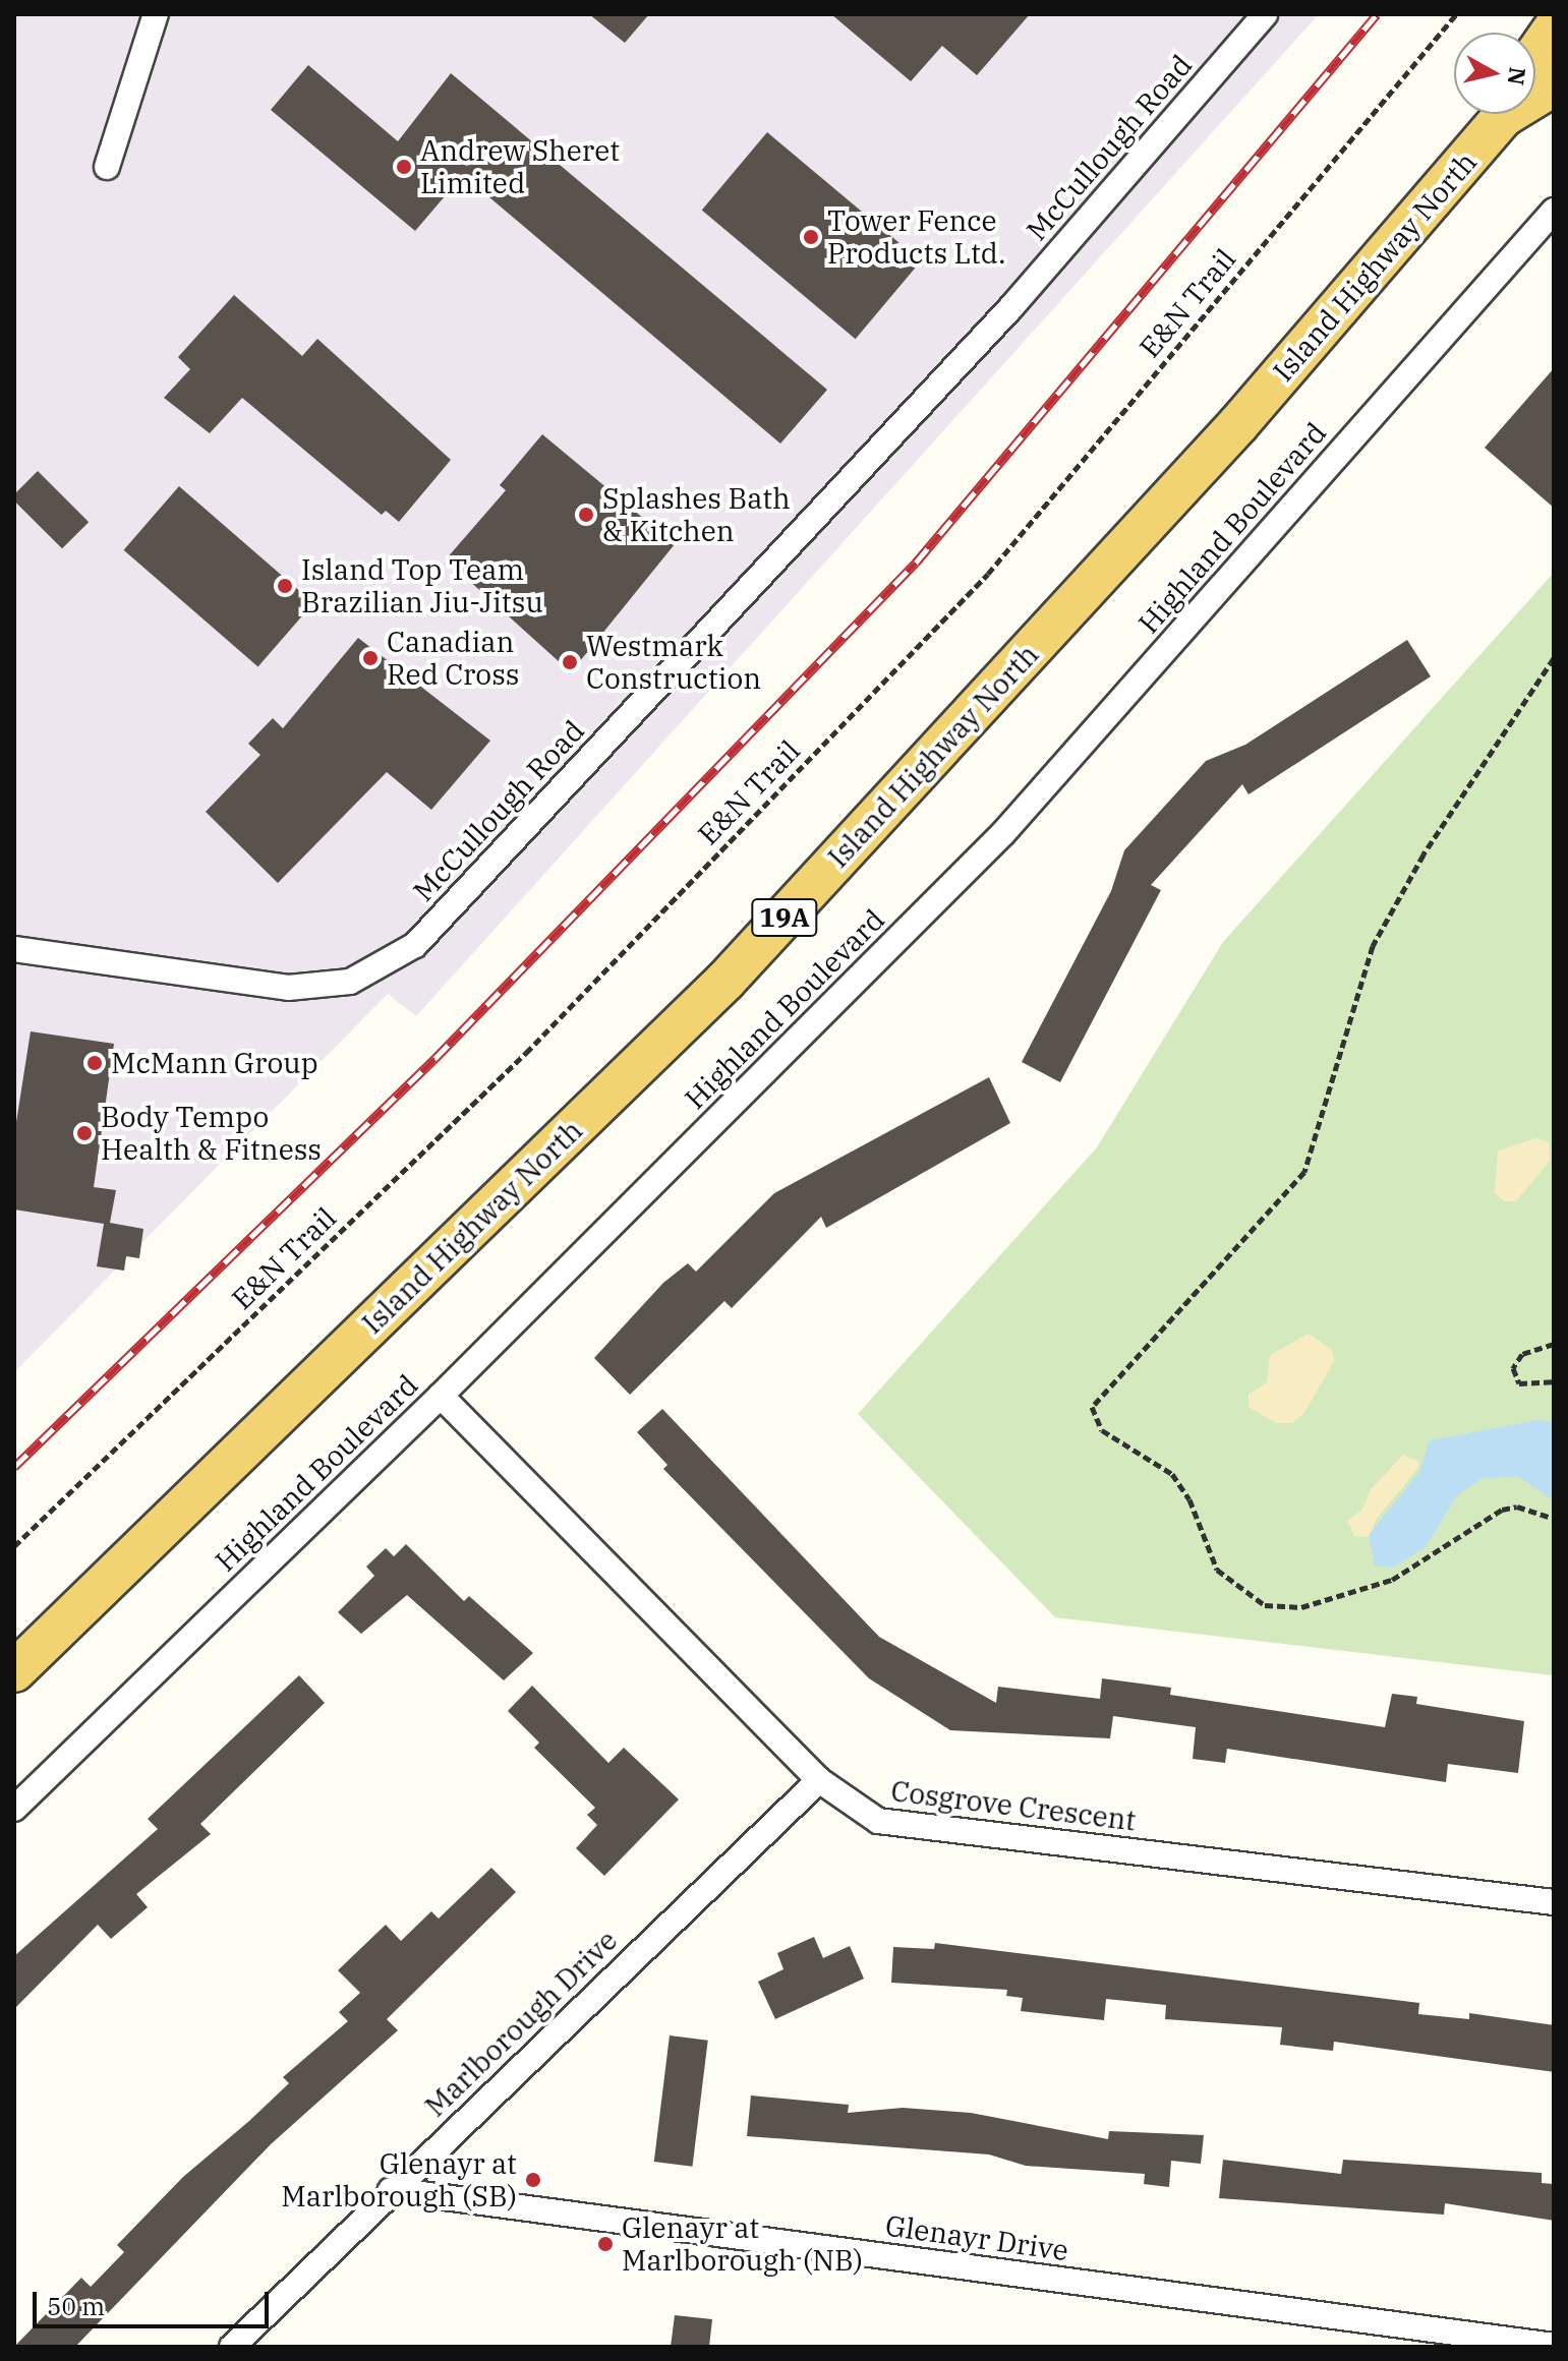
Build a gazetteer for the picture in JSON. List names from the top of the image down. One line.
{"streets":{"main road":["Island Highway North","19A"],"street":["McCullough Road","Highland Boulevard","Cosgrove Crescent","Marlborough Drive","Glenayr Drive"],"path":["E&N Trail"]},"crossings":[["Highland Boulevard","Cosgrove Crescent"],["Cosgrove Crescent","Marlborough Drive"],["Marlborough Drive","Glenayr Drive"]],"places":["Andrew Sheret Limited","Tower Fence Products Ltd.","Splashes Bath & Kitchen","Island Top Team Brazilian Jiu-Jitsu","Canadian Red Cross","Westmark Construction","McMann Group","Body Tempo Health & Fitness","Glenayr at Marlborough (SB)","Glenayr at Marlborough (NB)"],"scale_bar":"50 m","north":"right"}
